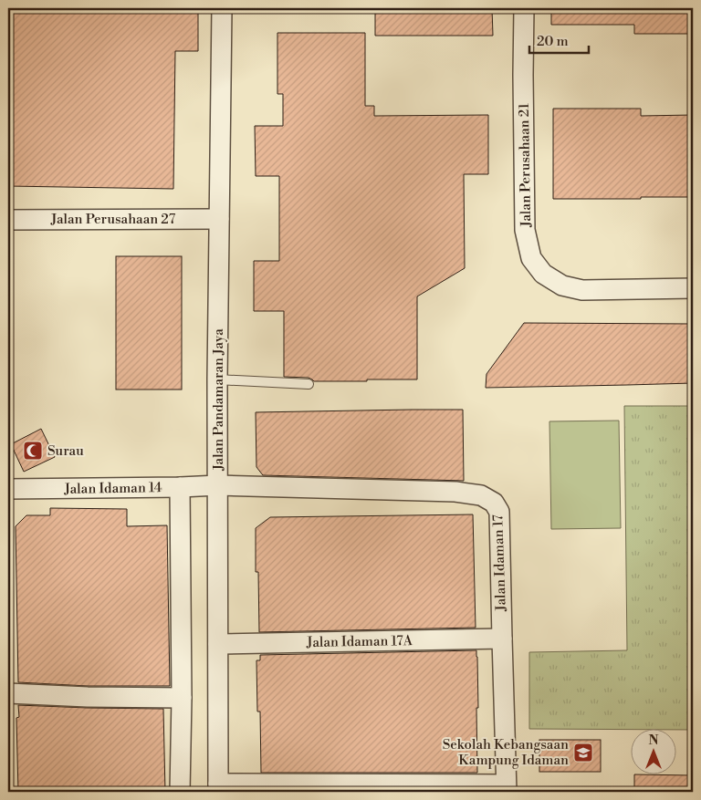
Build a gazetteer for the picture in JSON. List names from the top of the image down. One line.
{"streets":{"street":["Jalan Perusahaan 21","Jalan Perusahaan 27","Jalan Pandamaran Jaya","Jalan Idaman 14","Jalan Idaman 17","Jalan Idaman 17A"]},"crossings":[["Jalan Perusahaan 27","Jalan Pandamaran Jaya"],["Jalan Pandamaran Jaya","Jalan Idaman 14"],["Jalan Pandamaran Jaya","Jalan Idaman 17"],["Jalan Pandamaran Jaya","Jalan Idaman 17A"],["Jalan Idaman 14","Jalan Idaman 17"],["Jalan Idaman 17","Jalan Idaman 17A"]],"places":{"mosque":["Surau"],"school or university":["Sekolah Kebangsaan Kampung Idaman"]},"scale_bar":"20 m","north":"top"}
